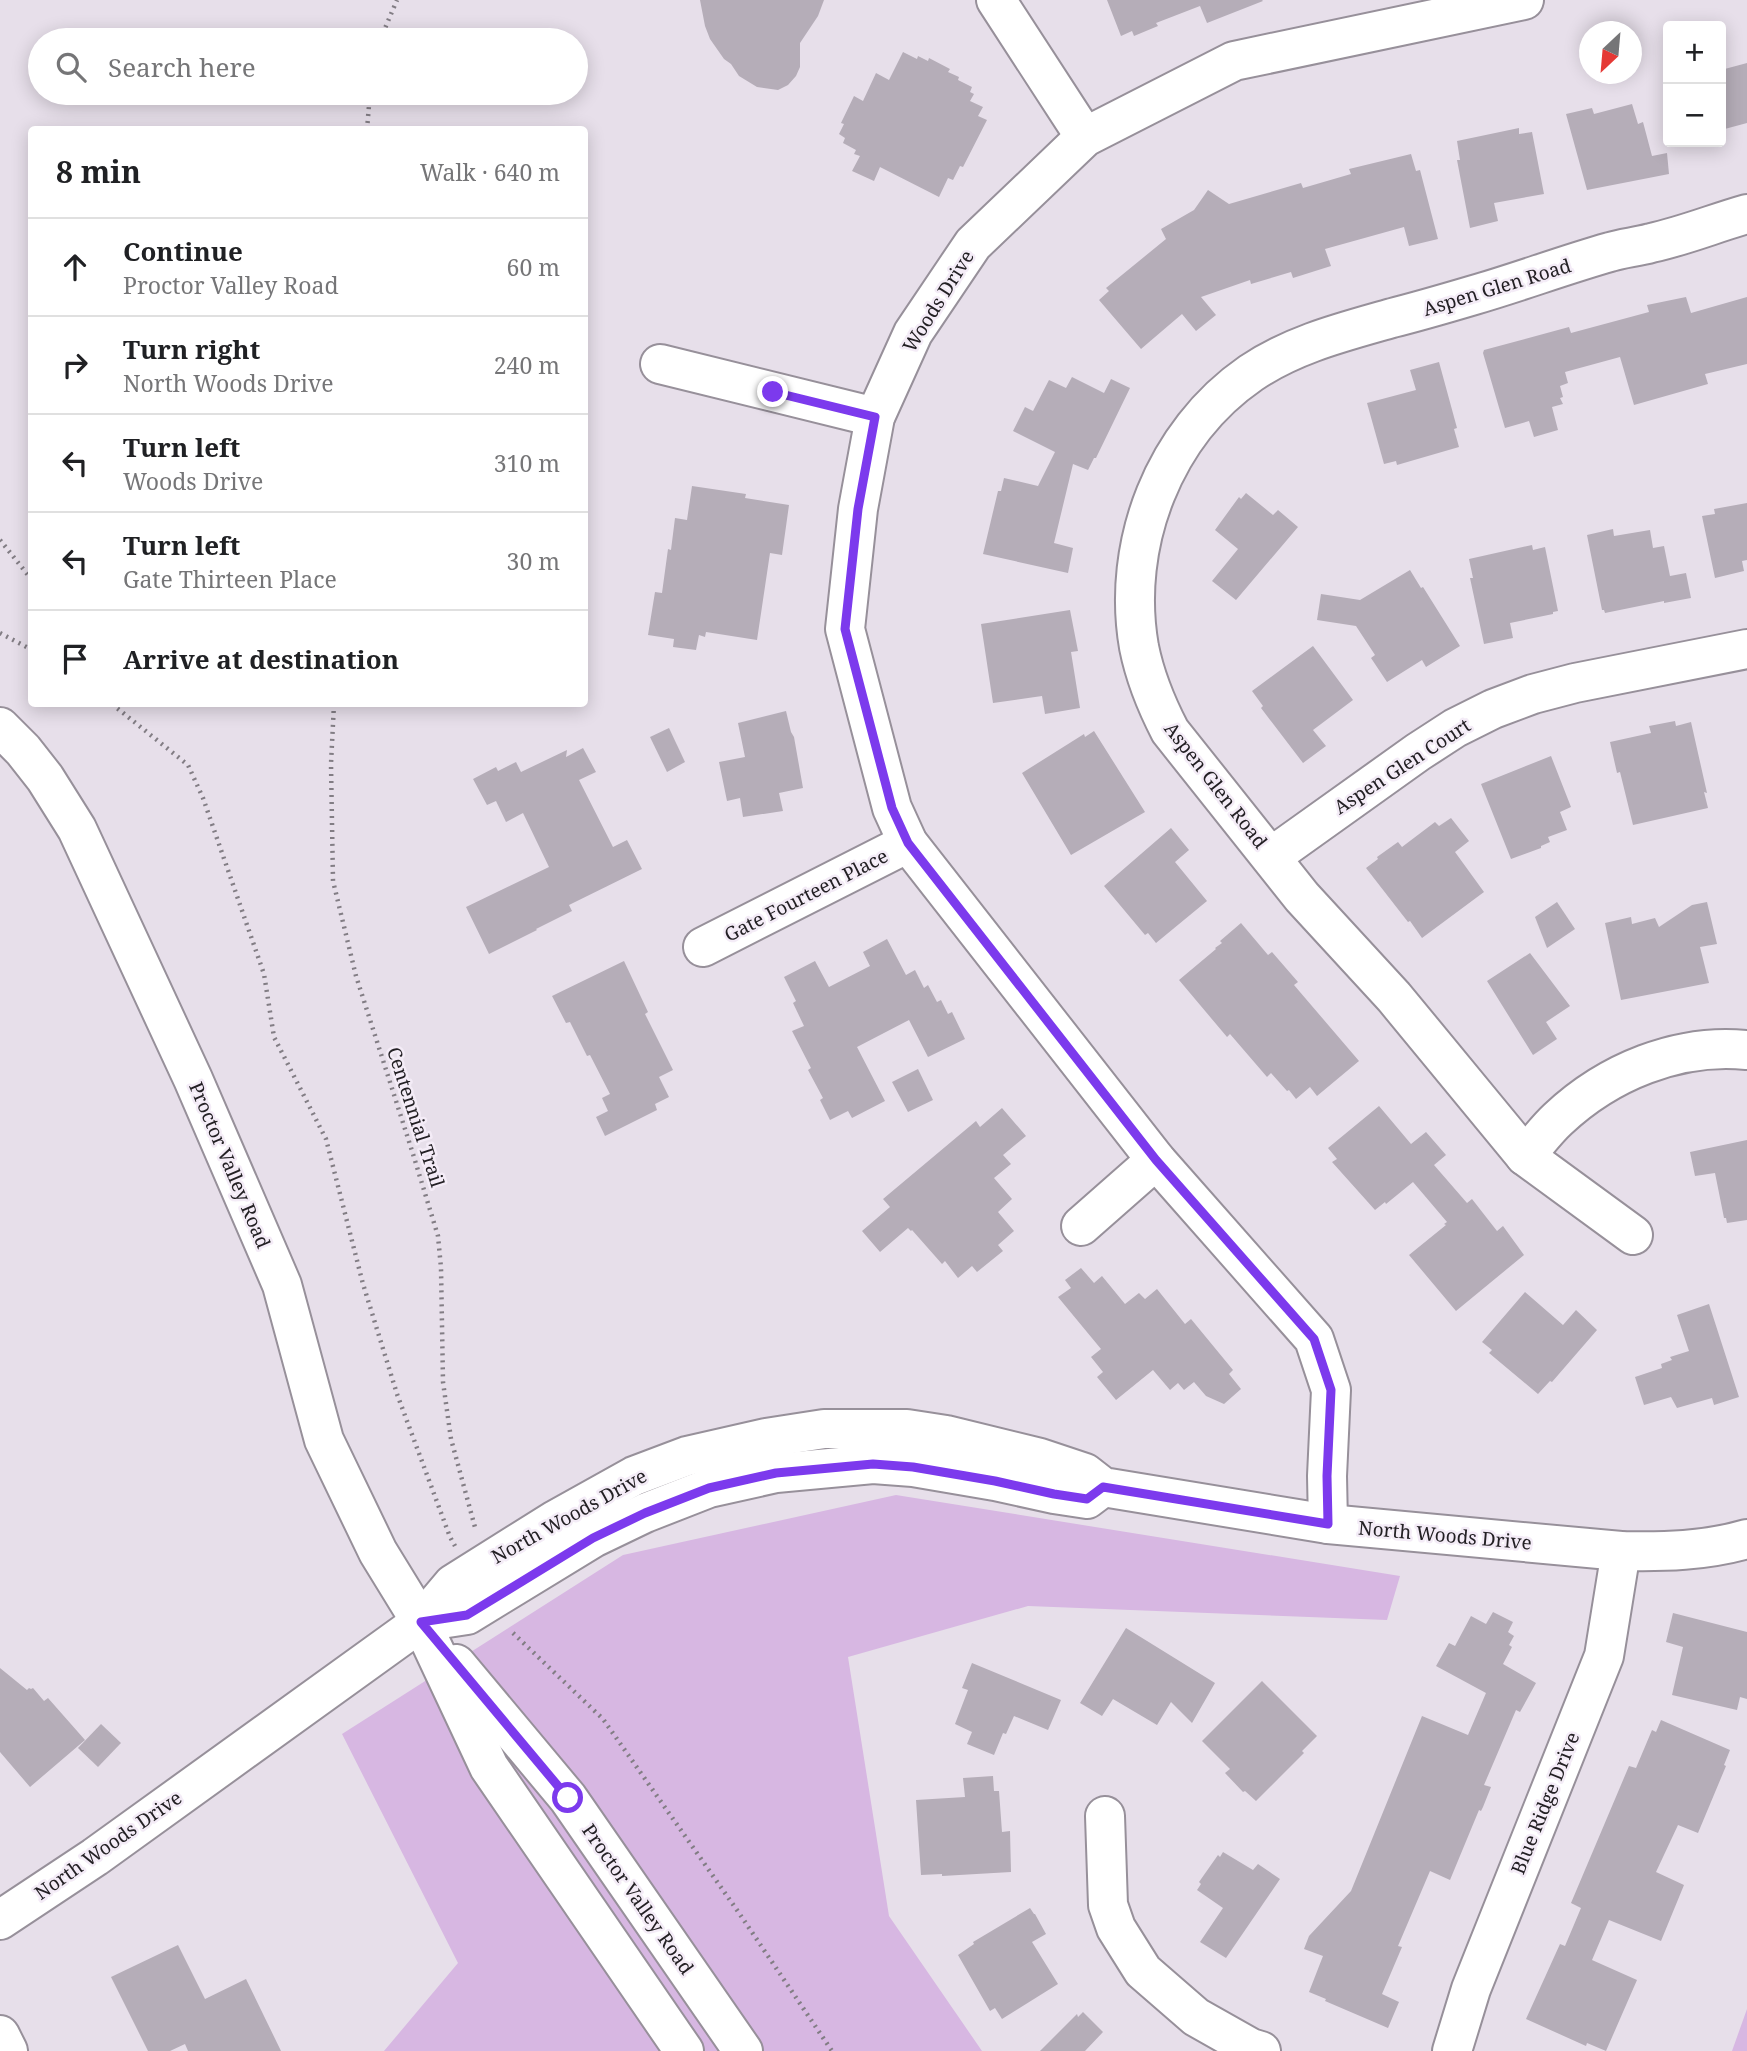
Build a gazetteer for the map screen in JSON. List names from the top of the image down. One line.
{"streets":{"street":["Aspen Glen Road","Woods Drive","Aspen Glen Court","Gate Fourteen Place","Proctor Valley Road","North Woods Drive","Blue Ridge Drive"],"path":["Centennial Trail"]},"crossings":[["Aspen Glen Road","Aspen Glen Court"],["Woods Drive","Gate Fourteen Place"],["Woods Drive","North Woods Drive"],["Proctor Valley Road","North Woods Drive"],["North Woods Drive","Blue Ridge Drive"]],"north":"bottom left","page":{"map_buttons":["+","−"],"search":"Search here","heading":["8 min","Walk · 640 m"],"list":[["Continue","Proctor Valley Road","60 m"],["Turn right","North Woods Drive","240 m"],["Turn left","Woods Drive","310 m"],["Turn left","Gate Thirteen Place","30 m"],"Arrive at destination"]}}
